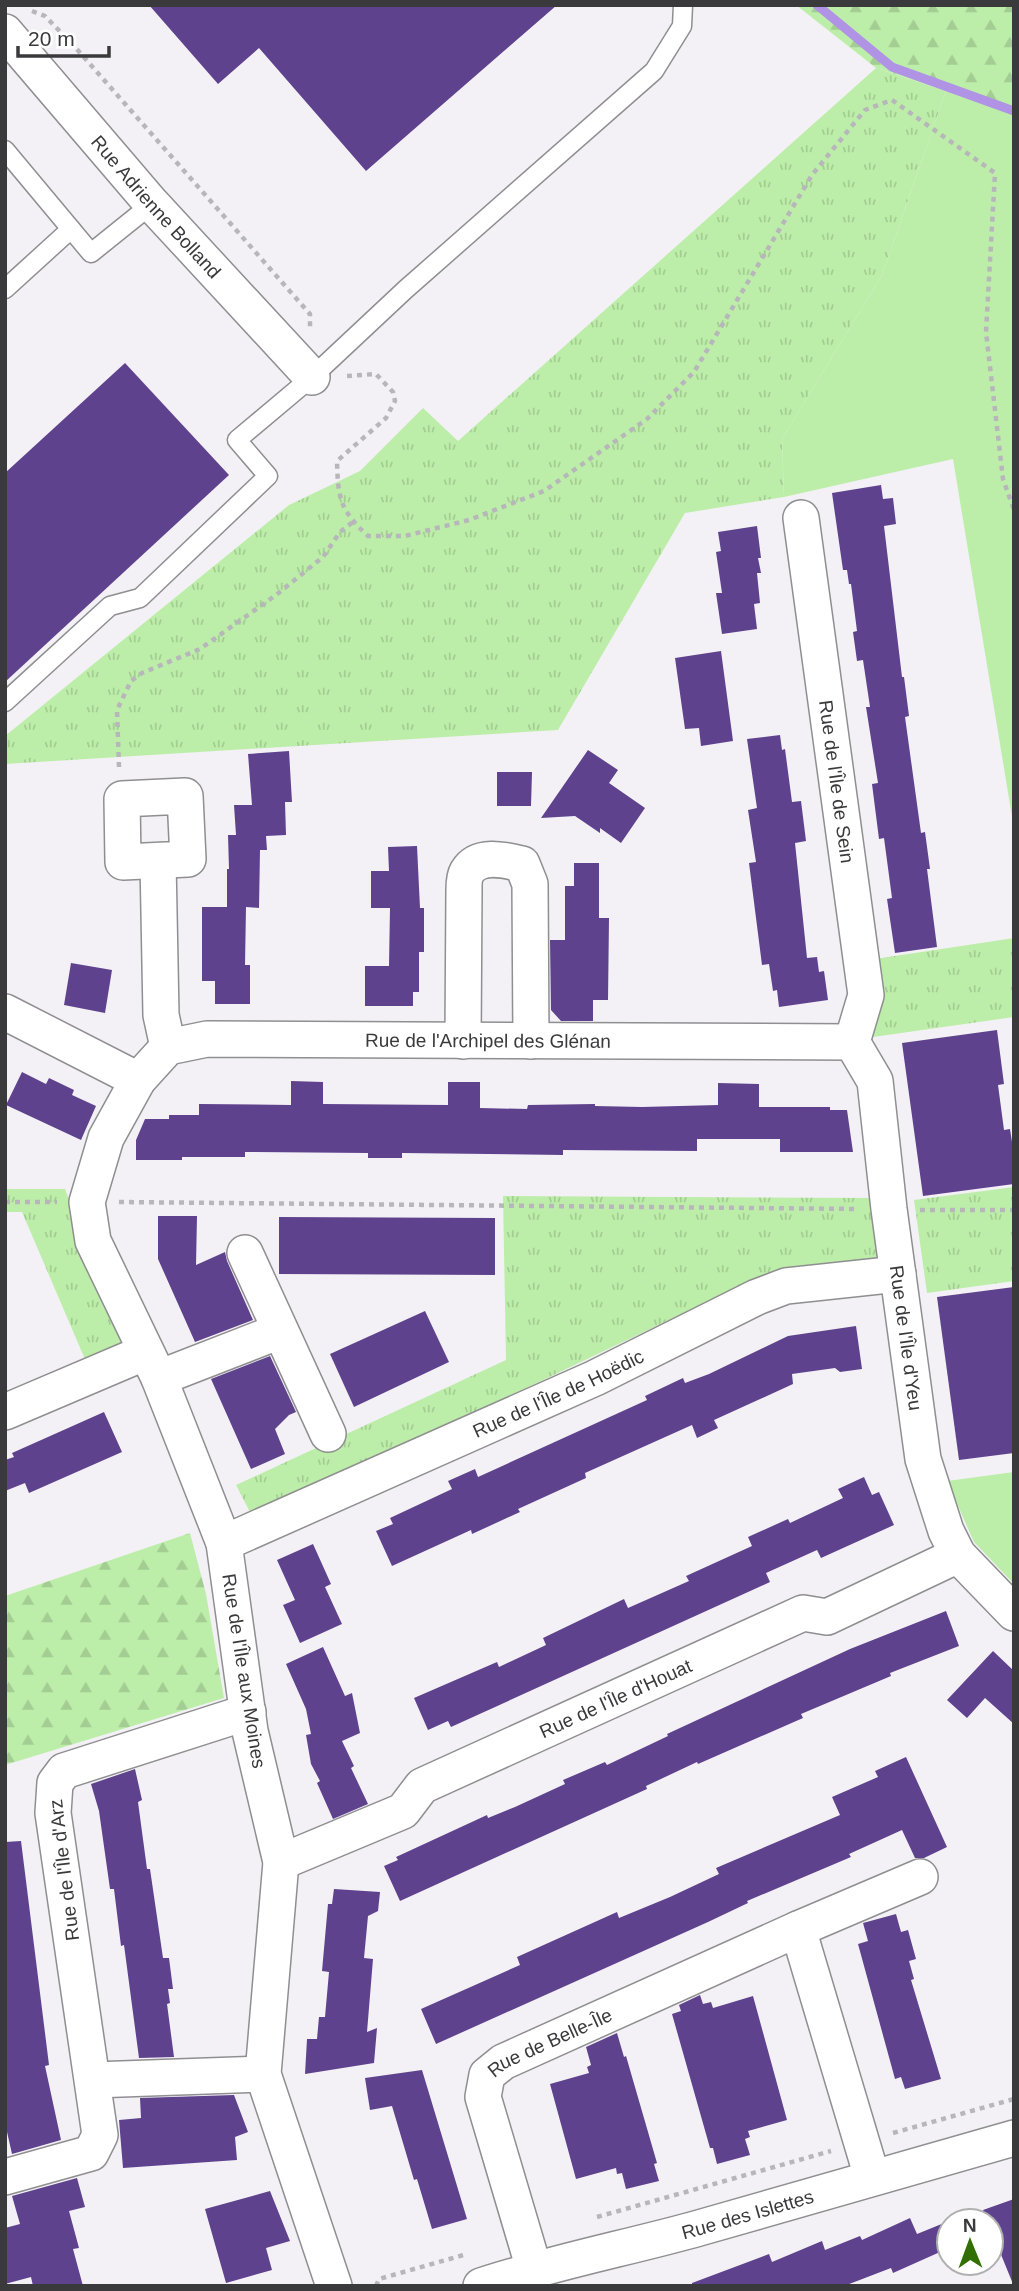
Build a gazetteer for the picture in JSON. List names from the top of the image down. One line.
{"streets":{"street":["Rue Adrienne Bolland","Rue de l'Île de Sein","Rue de l'Archipel des Glénan","Rue de l'Île d'Yeu","Rue de l'Île de Hoëdic","Rue de l'Île aux Moines","Rue de l'Île d'Houat","Rue de l'Île d'Arz","Rue de Belle-Île","Rue des Islettes"]},"crossings":[["Rue de l'Île de Sein","Rue de l'Archipel des Glénan"],["Rue de l'Île de Sein","Rue de l'Île d'Yeu"],["Rue de l'Archipel des Glénan","Rue de l'Île d'Yeu"],["Rue de l'Île d'Yeu","Rue de l'Île de Hoëdic"],["Rue de l'Île d'Yeu","Rue de l'Île d'Houat"],["Rue de l'Île de Hoëdic","Rue de l'Île aux Moines"],["Rue de l'Île aux Moines","Rue de l'Île d'Houat"],["Rue de l'Île aux Moines","Rue de l'Île d'Arz"],["Rue de Belle-Île","Rue des Islettes"]],"scale_bar":"20 m","north":"top"}
